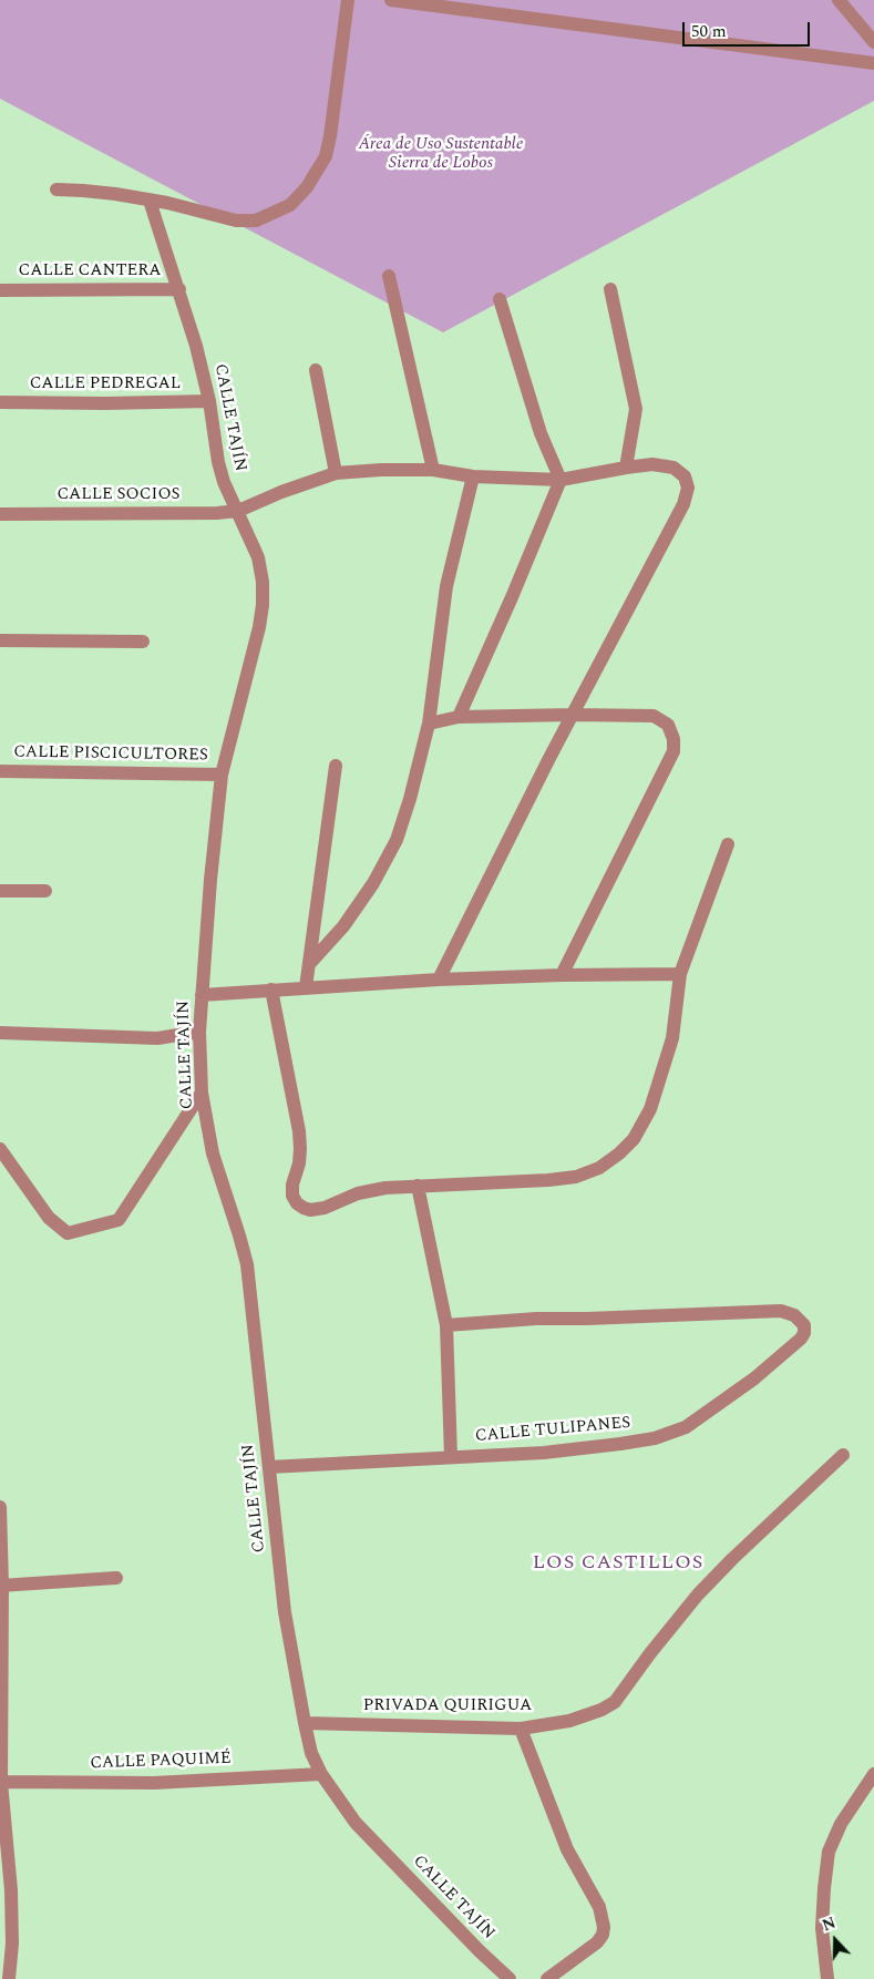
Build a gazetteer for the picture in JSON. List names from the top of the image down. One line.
{"streets":{"street":["CALLE CANTERA","CALLE PEDREGAL","CALLE TAJÍN","CALLE SOCIOS","CALLE PISCICULTORES","CALLE TULIPANES","PRIVADA QUIRIGUA","CALLE PAQUIMÉ"]},"crossings":[["CALLE CANTERA","CALLE TAJÍN"],["CALLE PEDREGAL","CALLE TAJÍN"],["CALLE TAJÍN","CALLE SOCIOS"],["CALLE TAJÍN","CALLE PISCICULTORES"],["CALLE TAJÍN","CALLE TULIPANES"],["CALLE TAJÍN","PRIVADA QUIRIGUA"],["CALLE TAJÍN","CALLE PAQUIMÉ"]],"districts":["LOS CASTILLOS"],"parks":["Área de Uso Sustentable Sierra de Lobos"],"scale_bar":"50 m","north":"top"}
